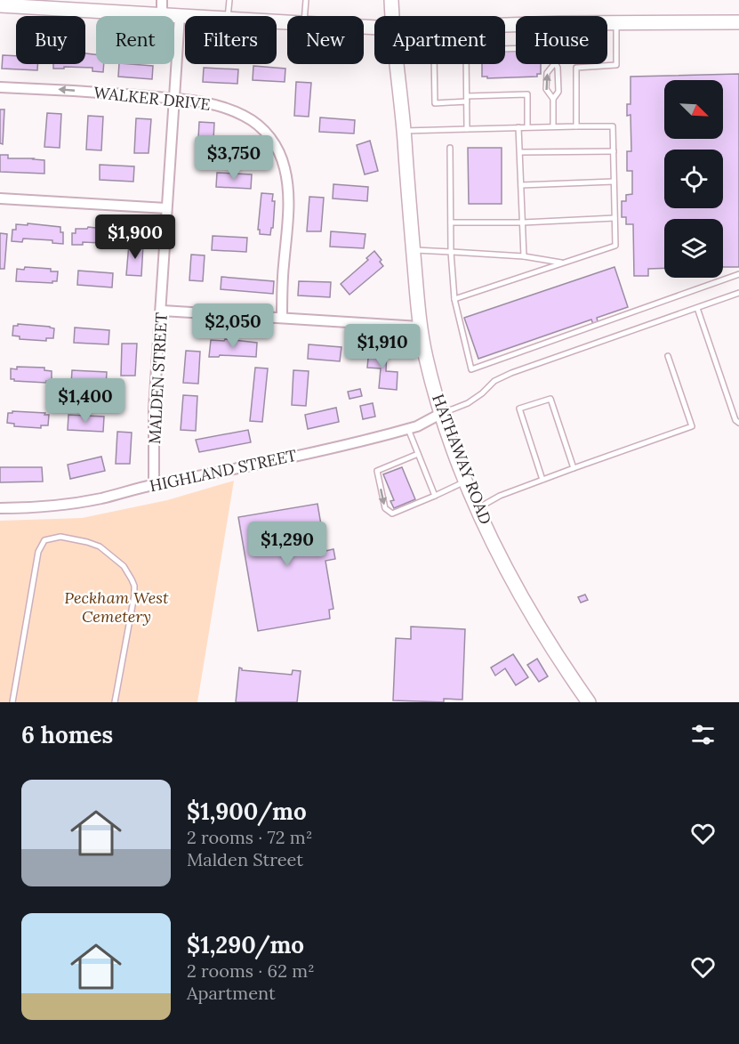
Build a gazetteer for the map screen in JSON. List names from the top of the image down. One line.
{"streets":{"main road":["HATHAWAY ROAD"],"street":["WALKER DRIVE","MALDEN STREET","HIGHLAND STREET"]},"crossings":[["WALKER DRIVE","MALDEN STREET"],["MALDEN STREET","HIGHLAND STREET"],["HATHAWAY ROAD","HIGHLAND STREET"]],"one_way":["WALKER DRIVE"],"parks":["Peckham West Cemetery"],"north":"bottom right","page":{"chip":["Buy","Rent","Filters","New","Apartment","House"],"price":["$3,750","$1,900","$2,050","$1,910","$1,400","$1,290"],"heading":"6 homes","list":[{"name":"$1,900/mo","note":"2 rooms · 72 m² · Malden Street"},{"name":"$1,290/mo","note":"2 rooms · 62 m² · Apartment"}]}}
